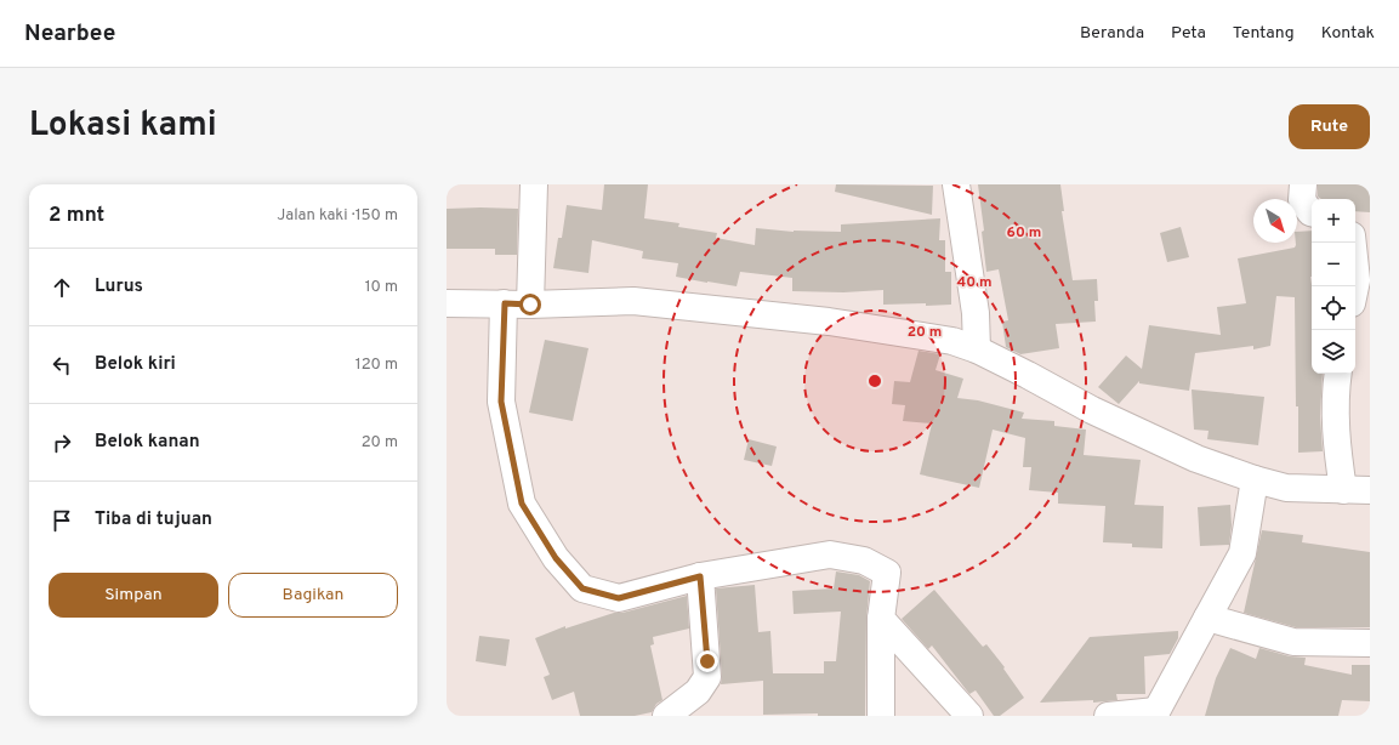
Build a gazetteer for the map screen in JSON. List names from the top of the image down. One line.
{"north":"bottom right","page":{"header":"Nearbee","nav":["Beranda","Peta","Tentang","Kontak"],"title":"Lokasi kami","buttons":["Rute",["Simpan","Bagikan"]],"heading":["2 mnt","Jalan kaki · 150 m"],"map_buttons":["+","−"],"list":[["Lurus","10 m"],["Belok kiri","120 m"],["Belok kanan","20 m"],"Tiba di tujuan"]},"rings":["60 m","40 m","20 m"]}
